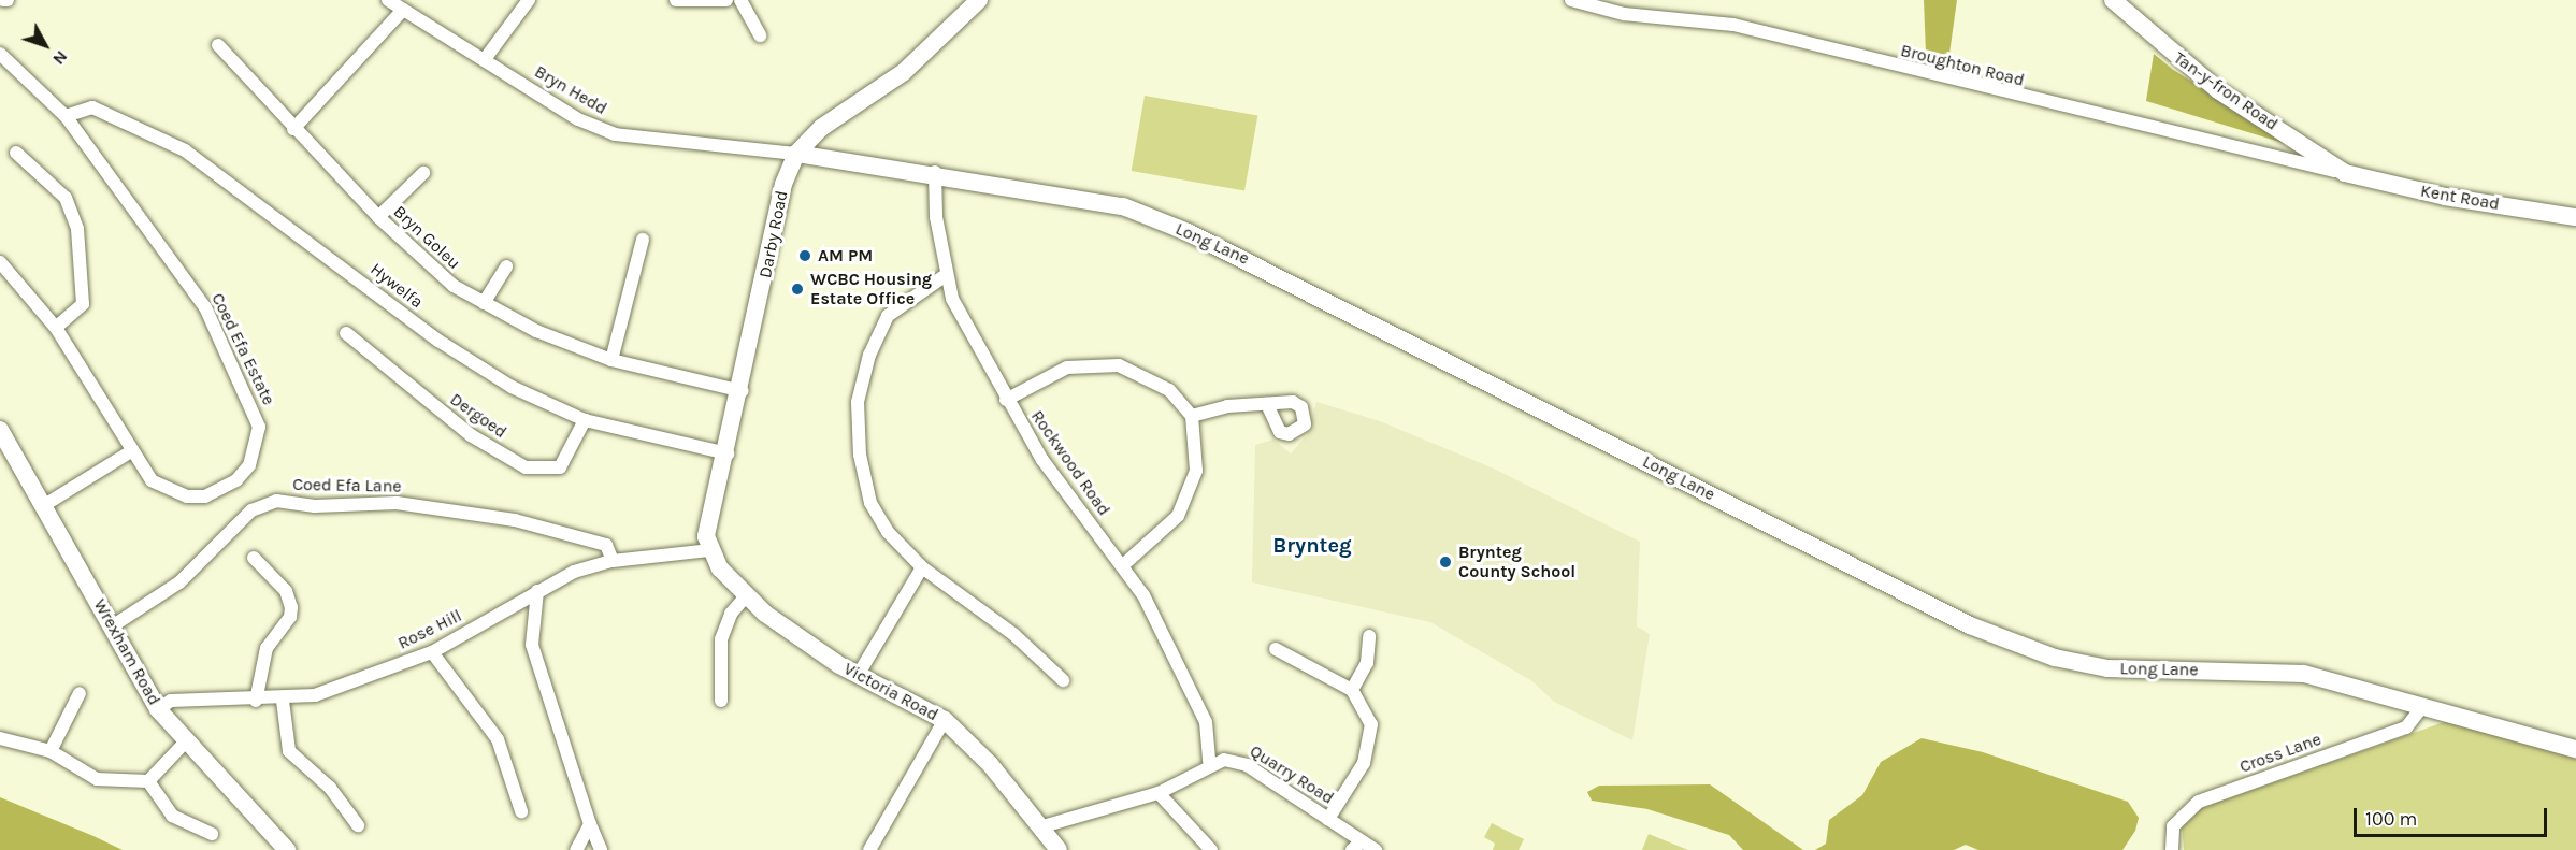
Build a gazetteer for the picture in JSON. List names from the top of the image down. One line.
{"streets":{"street":["Broughton Road","Bryn Hedd","Tan-y-fron Road","Kent Road","Darby Road","Bryn Goleu","Long Lane","Hywelfa","Coed Efa Estate","Dergoed","Rockwood Road","Coed Efa Lane","Rose Hill","Wrexham Road","Victoria Road","Cross Lane","Quarry Road"]},"crossings":[["Broughton Road","Tan-y-fron Road"],["Broughton Road","Kent Road"],["Bryn Hedd","Darby Road"],["Bryn Hedd","Long Lane"],["Tan-y-fron Road","Kent Road"],["Darby Road","Bryn Goleu"],["Darby Road","Long Lane"],["Darby Road","Hywelfa"],["Darby Road","Rose Hill"],["Darby Road","Victoria Road"],["Long Lane","Rockwood Road"],["Long Lane","Cross Lane"],["Hywelfa","Coed Efa Estate"],["Hywelfa","Dergoed"],["Rockwood Road","Quarry Road"],["Coed Efa Lane","Rose Hill"],["Coed Efa Lane","Wrexham Road"],["Rose Hill","Wrexham Road"],["Rose Hill","Victoria Road"]],"districts":["Brynteg"],"places":["AM PM","WCBC Housing Estate Office","Brynteg County School"],"scale_bar":"100 m","north":"bottom right"}
